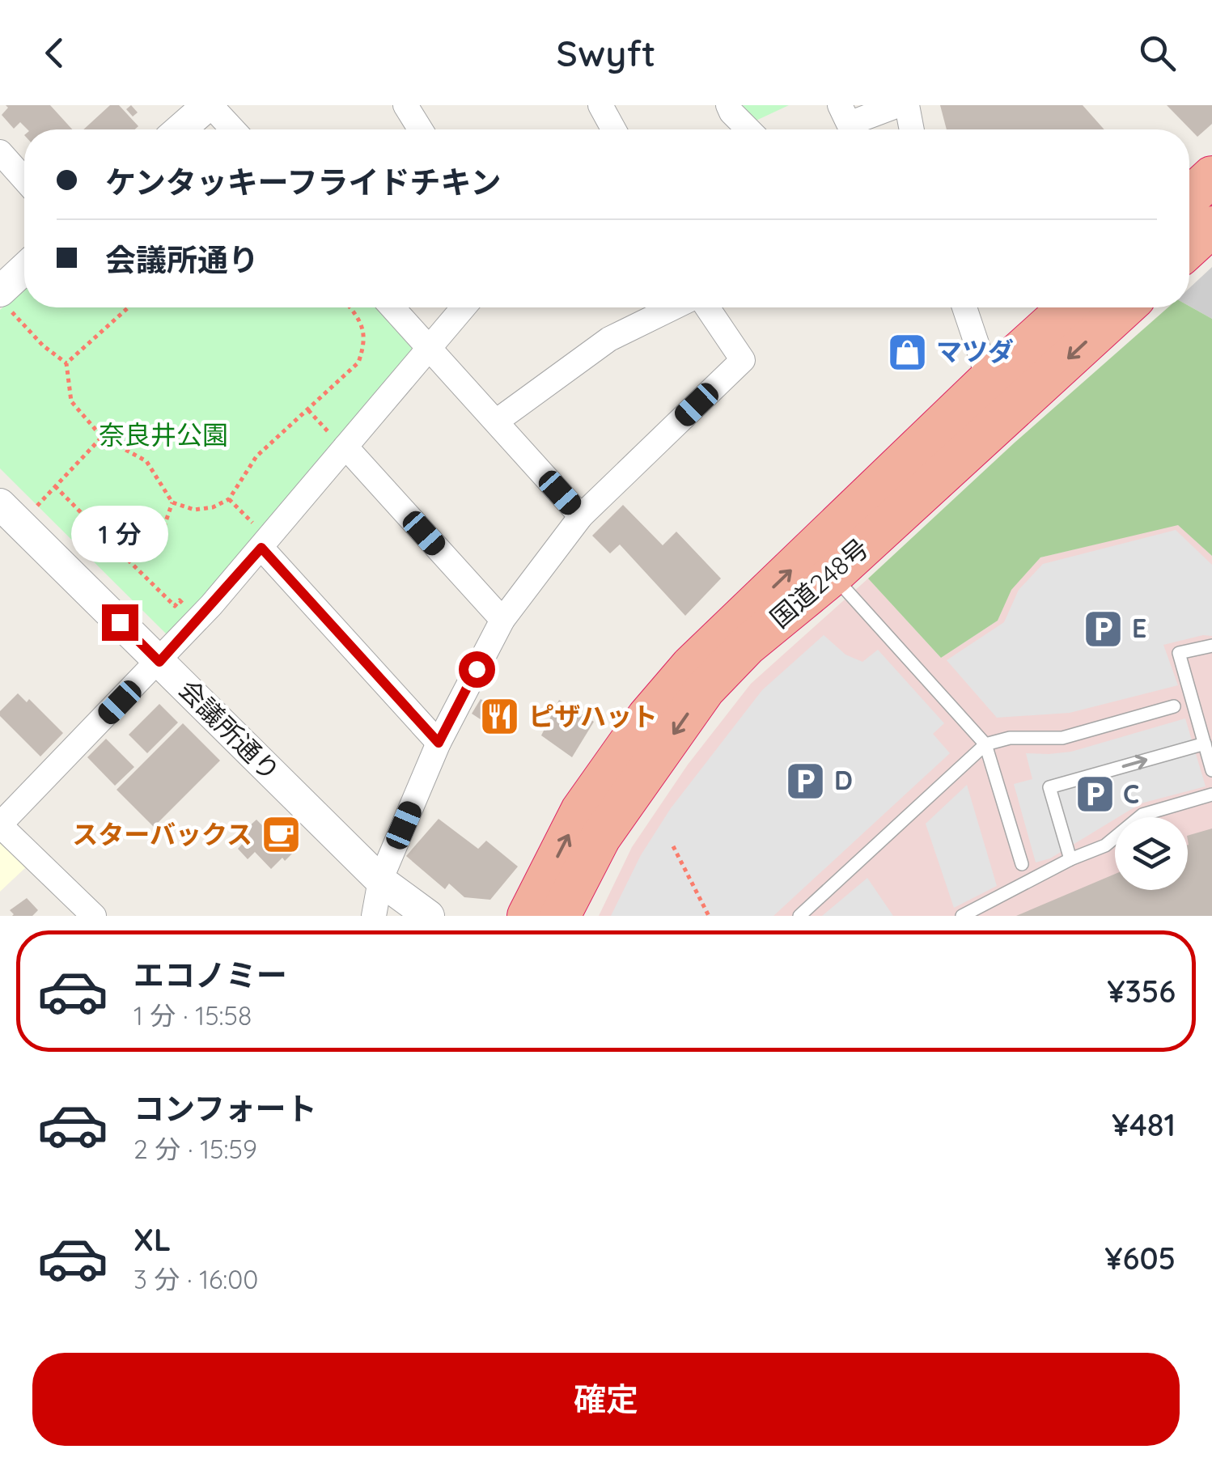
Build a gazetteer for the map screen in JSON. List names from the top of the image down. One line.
{"streets":{"highway":["国道248号"],"street":["会議所通り"]},"parks":["奈良井公園"],"places":{"shop":["マツダ"],"parking":["E","D","C"],"restaurant":["ピザハット"],"cafe":["スターバックス"]},"page":{"header":"Swyft","banner":["ケンタッキーフライドチキン","会議所通り"],"bubble":"1 分","list":[{"name":"エコノミー","note":"1 分 · 15:58","value":"¥356"},{"name":"コンフォート","note":"2 分 · 15:59","value":"¥481"},{"name":"XL","note":"3 分 · 16:00","value":"¥605"}],"buttons":"確定"}}
